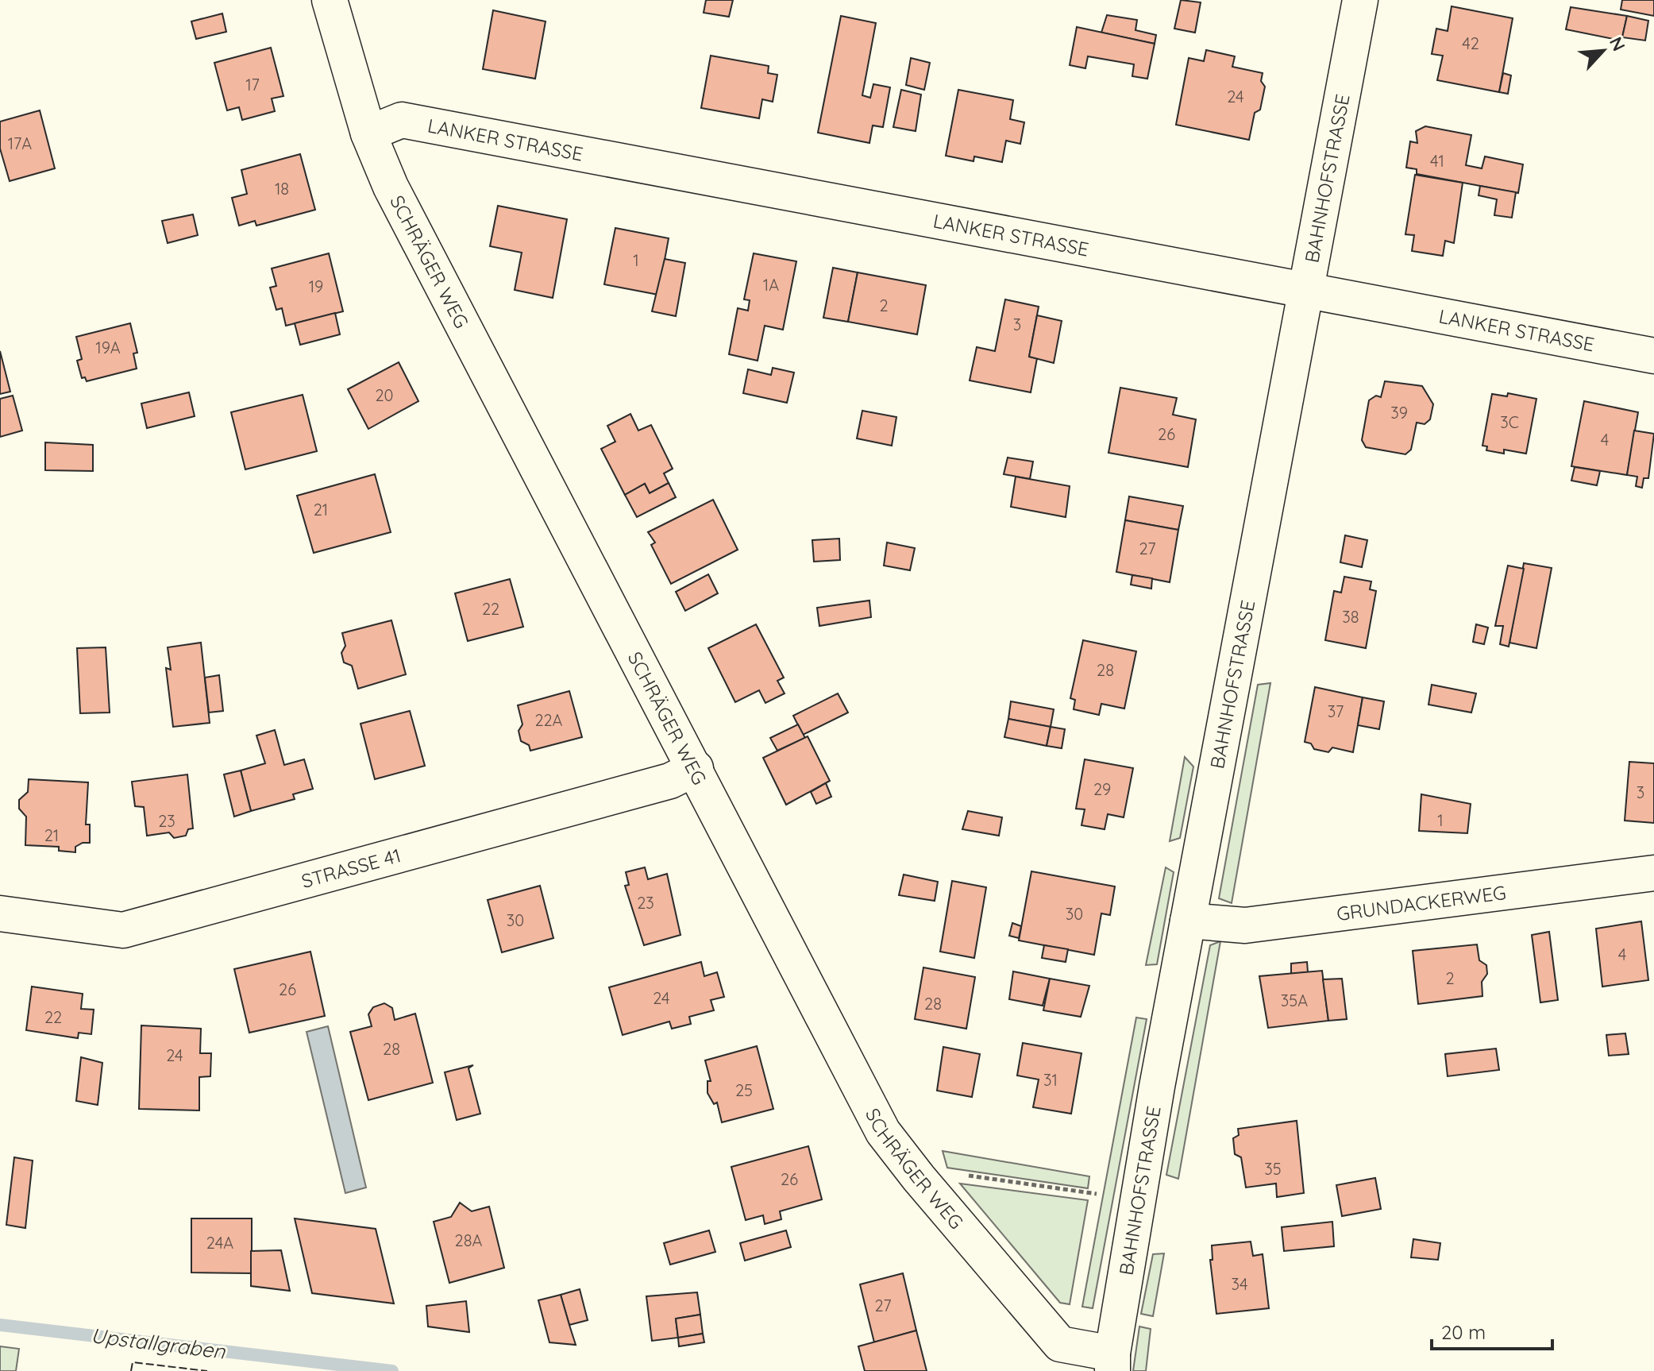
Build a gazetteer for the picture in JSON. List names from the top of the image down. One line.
{"streets":{"street":["LANKER STRASSE","BAHNHOFSTRASSE","SCHRÄGER WEG","STRASSE 41","GRUNDACKERWEG"]},"crossings":[["LANKER STRASSE","BAHNHOFSTRASSE"],["LANKER STRASSE","SCHRÄGER WEG"],["BAHNHOFSTRASSE","SCHRÄGER WEG"],["BAHNHOFSTRASSE","GRUNDACKERWEG"],["SCHRÄGER WEG","STRASSE 41"]],"water":["Upstallgraben"],"house_numbers":["42","17","24","17A","41","18","1","1A","19","2","3","19A","20","39","3C","26","4","21","27","22","38","28","37","22A","29","3","1","23","21","23","30","30","4","2","26","24","35A","28","22","28","24","31","25","35","26","28A","24A","34","27"],"scale_bar":"20 m","north":"top right"}
